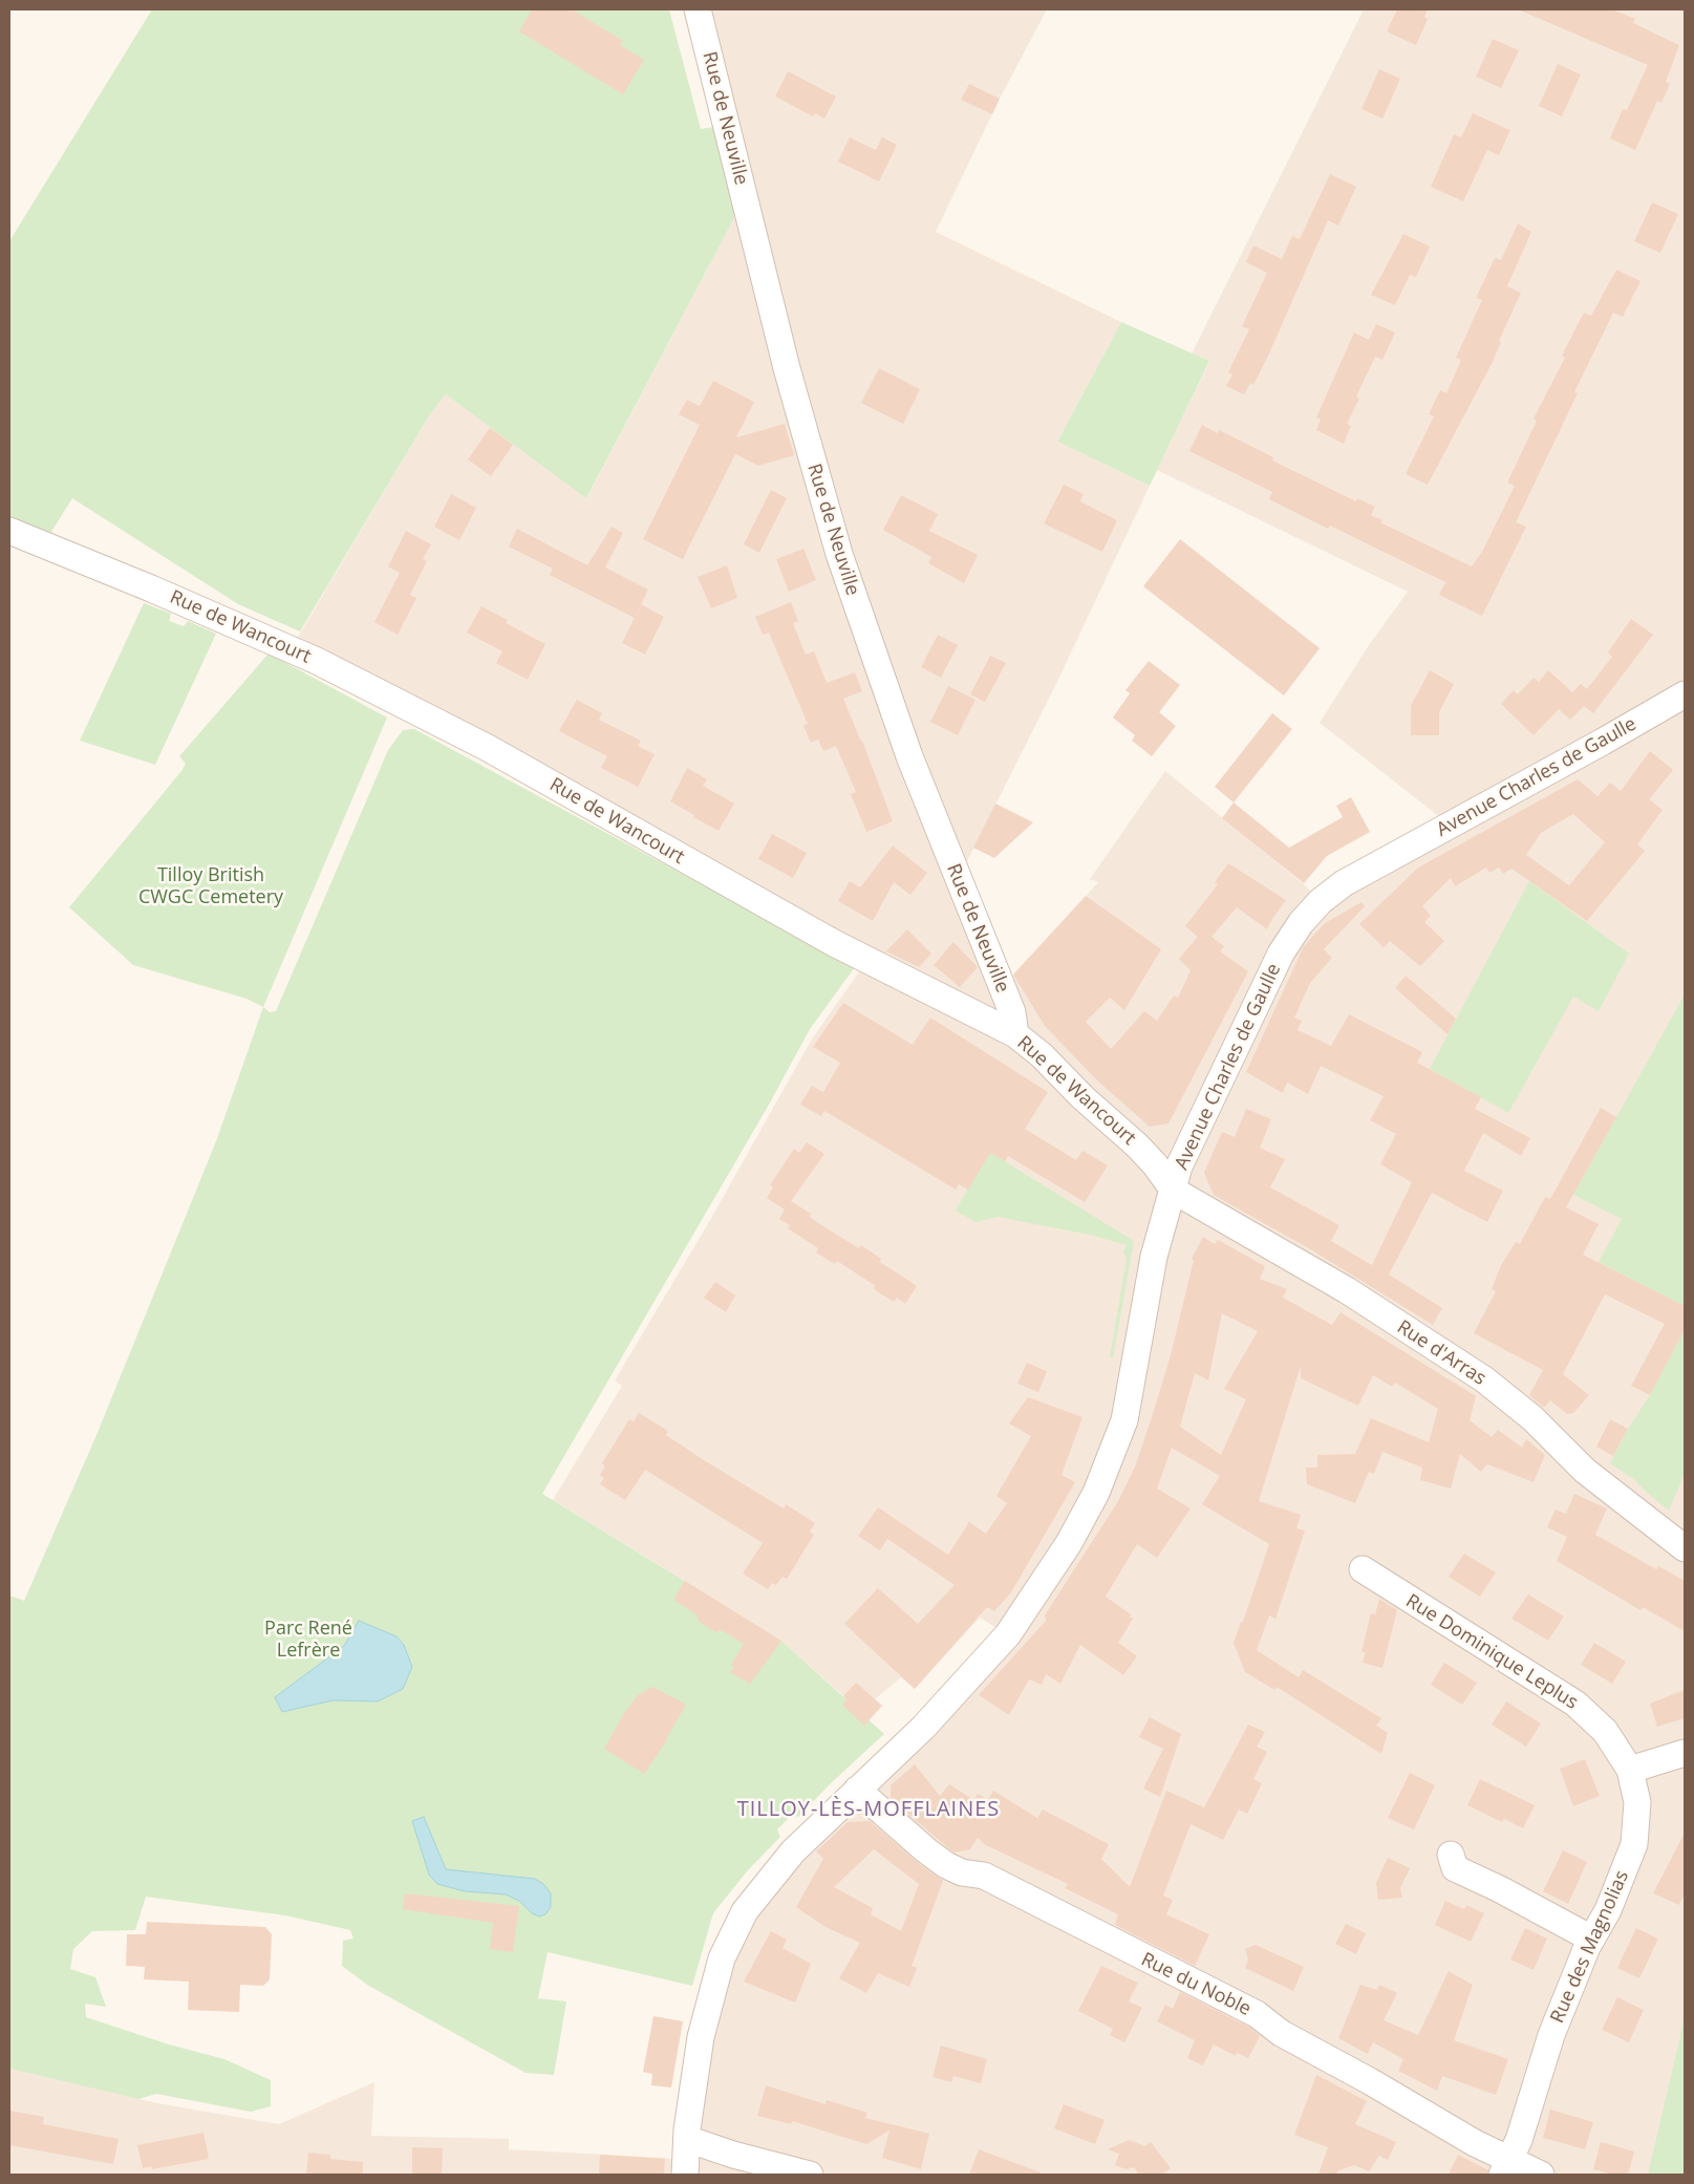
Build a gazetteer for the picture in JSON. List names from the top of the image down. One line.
{"streets":{"street":["Rue de Neuville","Rue de Wancourt","Avenue Charles de Gaulle","Rue d'Arras","Rue Dominique Leplus","Rue des Magnolias","Rue du Noble"]},"crossings":[["Rue de Neuville","Rue de Wancourt"],["Rue de Wancourt","Avenue Charles de Gaulle"],["Rue de Wancourt","Rue d'Arras"],["Avenue Charles de Gaulle","Rue d'Arras"],["Avenue Charles de Gaulle","Rue du Noble"],["Rue Dominique Leplus","Rue des Magnolias"],["Rue des Magnolias","Rue du Noble"]],"districts":["TILLOY-LÈS-MOFFLAINES"],"parks":["Tilloy British CWGC Cemetery","Parc René Lefrère"]}
